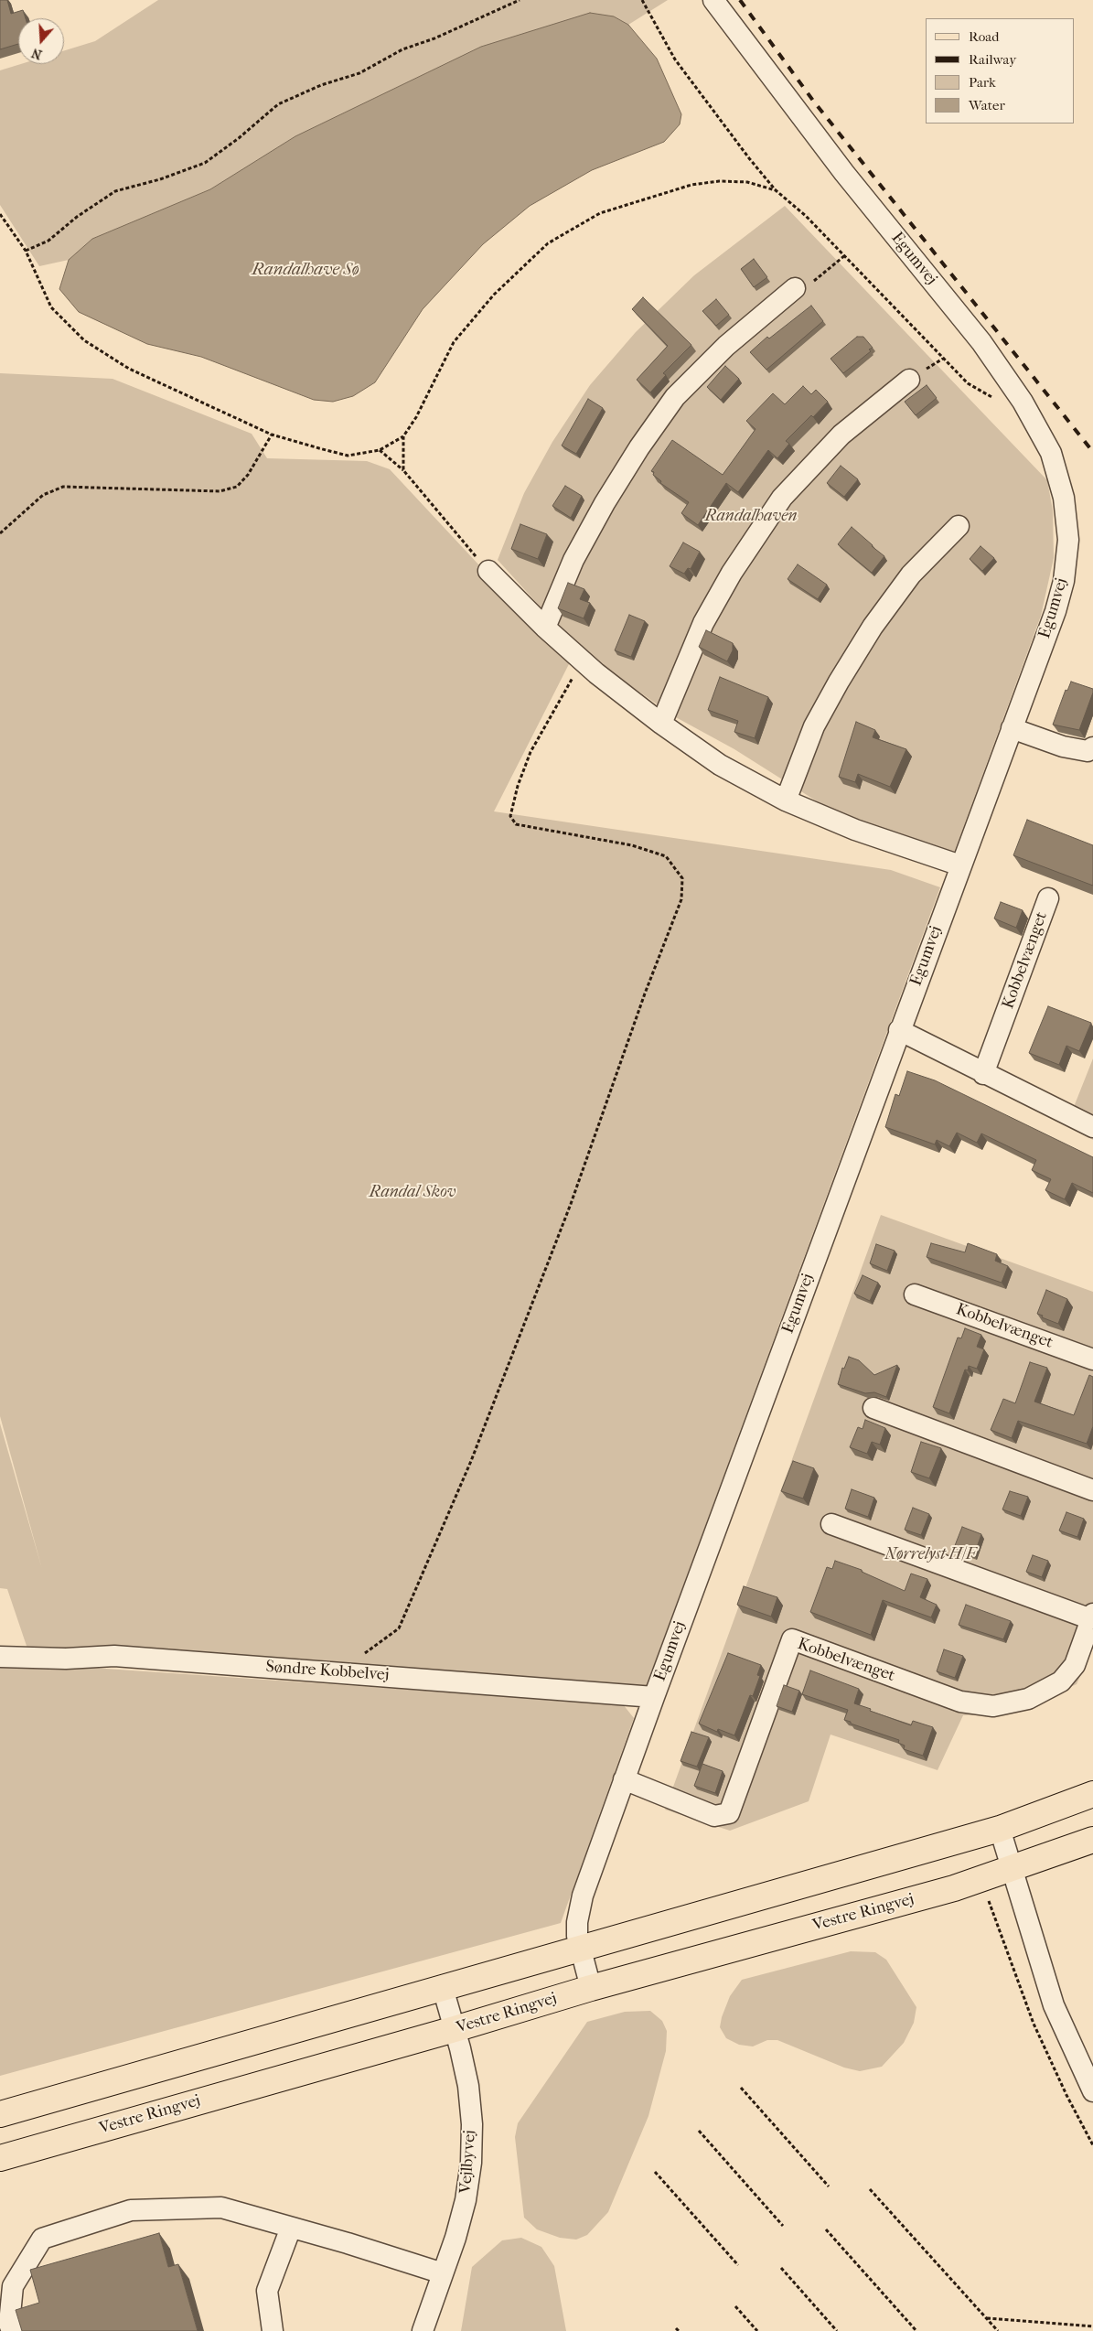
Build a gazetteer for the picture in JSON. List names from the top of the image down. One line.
{"streets":{"main road":["Vestre Ringvej"],"street":["Egumvej","Kobbelvænget","Søndre Kobbelvej","Vejlbyvej"]},"crossings":[["Egumvej","Kobbelvænget"],["Egumvej","Søndre Kobbelvej"],["Egumvej","Vestre Ringvej"],["Vestre Ringvej","Vejlbyvej"]],"water":["Randalhave Sø"],"parks":["Randalhaven","Randal Skov","Nørrelyst H/F"],"legend":["Road","Railway","Park","Water"],"north":"bottom"}
